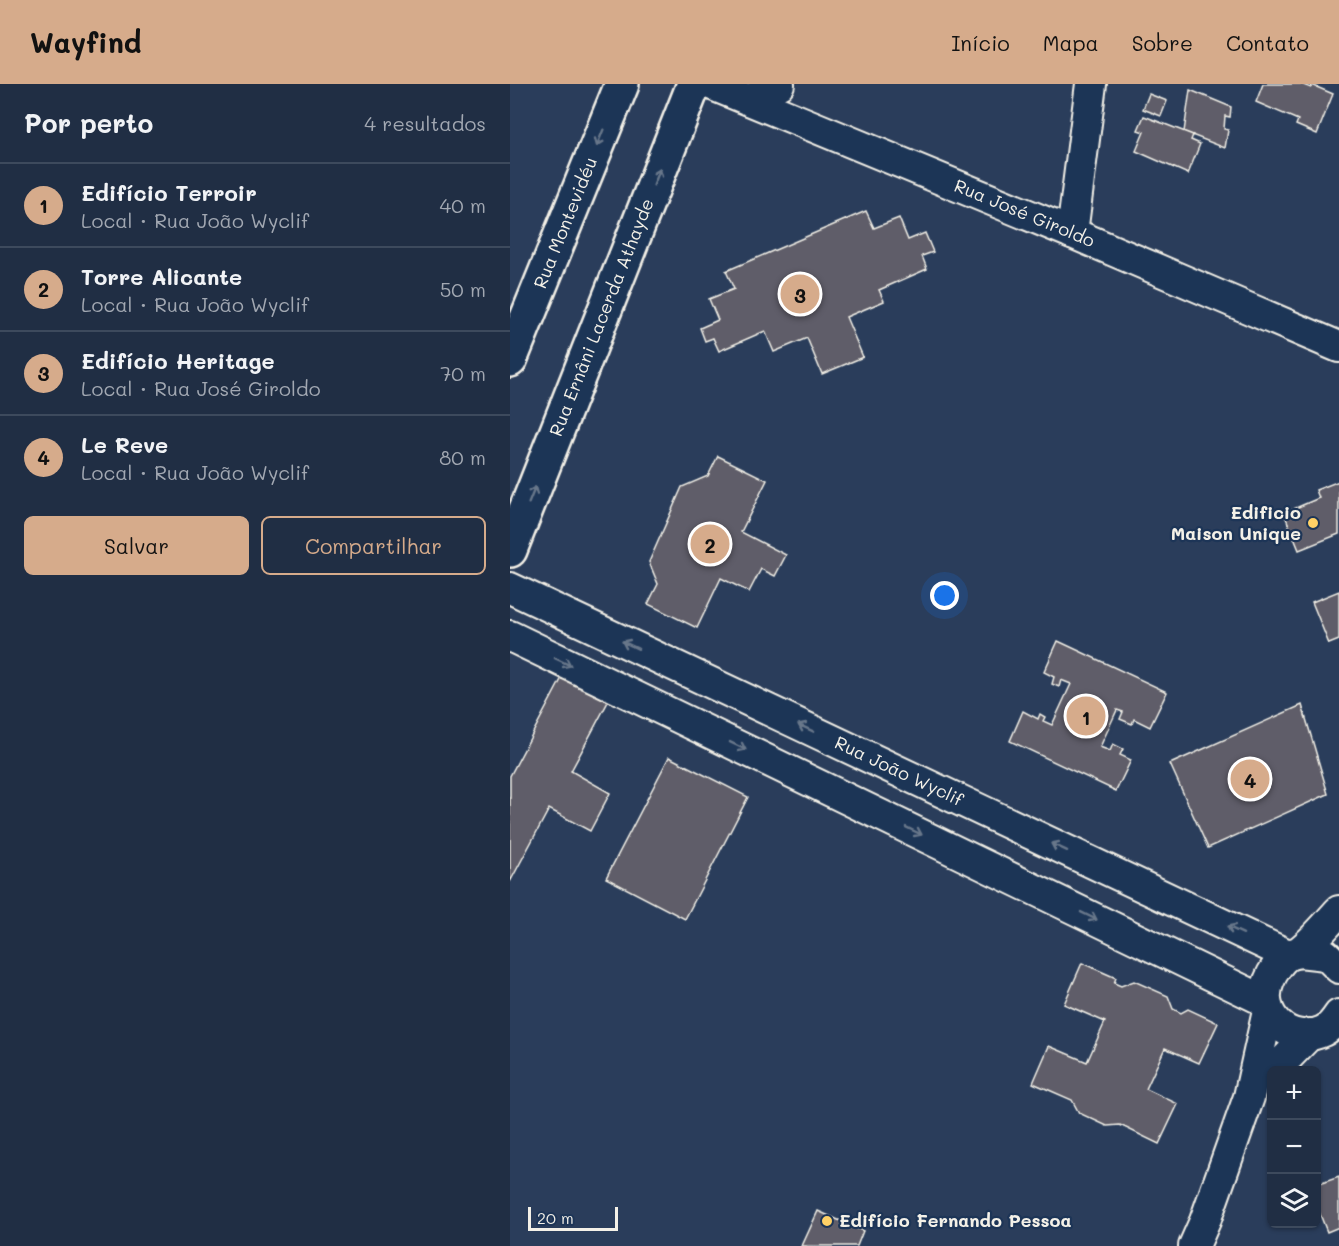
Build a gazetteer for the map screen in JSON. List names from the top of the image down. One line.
{"streets":{"street":["Rua José Giroldo","Rua Montevidéu","Rua Ernâni Lacerda Athayde","Rua João Wyclif"]},"one_way":["Rua Montevidéu","Rua Ernâni Lacerda Athayde"],"places":["Edificio Maison Unique","Edifício Fernando Pessoa"],"scale_bar":"20 m","page":{"header":"Wayfind","nav":["Início","Mapa","Sobre","Contato"],"heading":["Por perto","4 resultados"],"list":[{"mark":"1","name":"Edifício Terroir","note":"Local · Rua João Wyclif","value":"40 m"},{"mark":"2","name":"Torre Alicante","note":"Local · Rua João Wyclif","value":"50 m"},{"mark":"3","name":"Edifício Heritage","note":"Local · Rua José Giroldo","value":"70 m"},{"mark":"4","name":"Le Reve","note":"Local · Rua João Wyclif","value":"80 m"}],"pins":["3","2","1","4"],"buttons":["Salvar","Compartilhar"],"map_buttons":["+","−"],"scale":"20 m"}}
